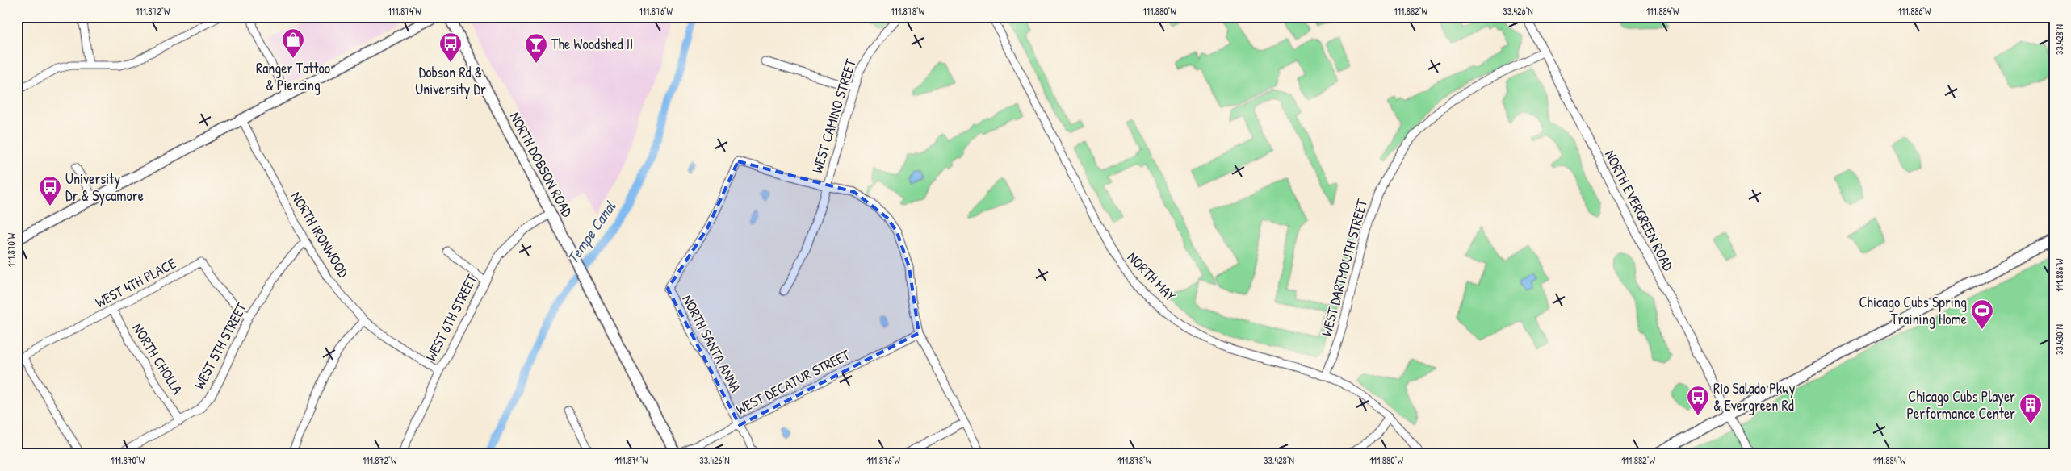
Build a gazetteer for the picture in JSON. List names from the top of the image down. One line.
{"streets":{"main road":["NORTH DOBSON ROAD"],"street":["WEST CAMINO STREET","NORTH EVERGREEN ROAD","NORTH IRONWOOD","WEST DARTMOUTH STREET","NORTH MAY","WEST 4TH PLACE","WEST 6TH STREET","NORTH SANTA ANNA","WEST 5TH STREET","NORTH CHOLLA","WEST DECATUR STREET"]},"crossings":[["WEST CAMINO STREET","NORTH SANTA ANNA"],["NORTH DOBSON ROAD","WEST 6TH STREET"],["NORTH EVERGREEN ROAD","WEST DARTMOUTH STREET"],["NORTH IRONWOOD","WEST 6TH STREET"],["NORTH IRONWOOD","WEST 5TH STREET"],["WEST DARTMOUTH STREET","NORTH MAY"],["WEST 4TH PLACE","WEST 5TH STREET"],["WEST 4TH PLACE","NORTH CHOLLA"],["NORTH SANTA ANNA","WEST DECATUR STREET"],["WEST 5TH STREET","NORTH CHOLLA"]],"water":["Tempe Canal"],"places":{"shop":["Ranger Tattoo & Piercing"],"bus stop":["Dobson Rd & University Dr","University Dr & Sycamore","Rio Salado Pkwy & Evergreen Rd"],"bar":["The Woodshed II"],"sports":["Chicago Cubs Spring Training Home"],"building":["Chicago Cubs Player Performance Center"]},"coordinates":["111.872°W","111.874°W","111.876°W","111.878°W","111.880°W","111.882°W","33.426°N","111.884°W","111.886°W","33.428°N","111.870°W","33.430°N"]}
